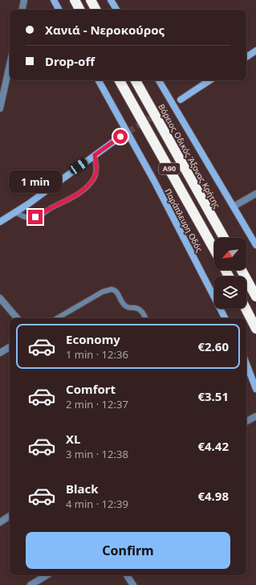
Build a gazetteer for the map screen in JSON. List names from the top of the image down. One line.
{"streets":{"highway":["Βόρειος Οδικός Άξονας Κρήτης","Α90"],"street":["Παράπλευρη Οδός"]},"north":"bottom left","page":{"banner":["Χανιά - Νεροκούρος","Drop-off"],"bubble":"1 min","list":[{"name":"Economy","note":"1 min · 12:36","value":"€2.60"},{"name":"Comfort","note":"2 min · 12:37","value":"€3.51"},{"name":"XL","note":"3 min · 12:38","value":"€4.42"},{"name":"Black","note":"4 min · 12:39","value":"€4.98"}],"buttons":"Confirm"}}
